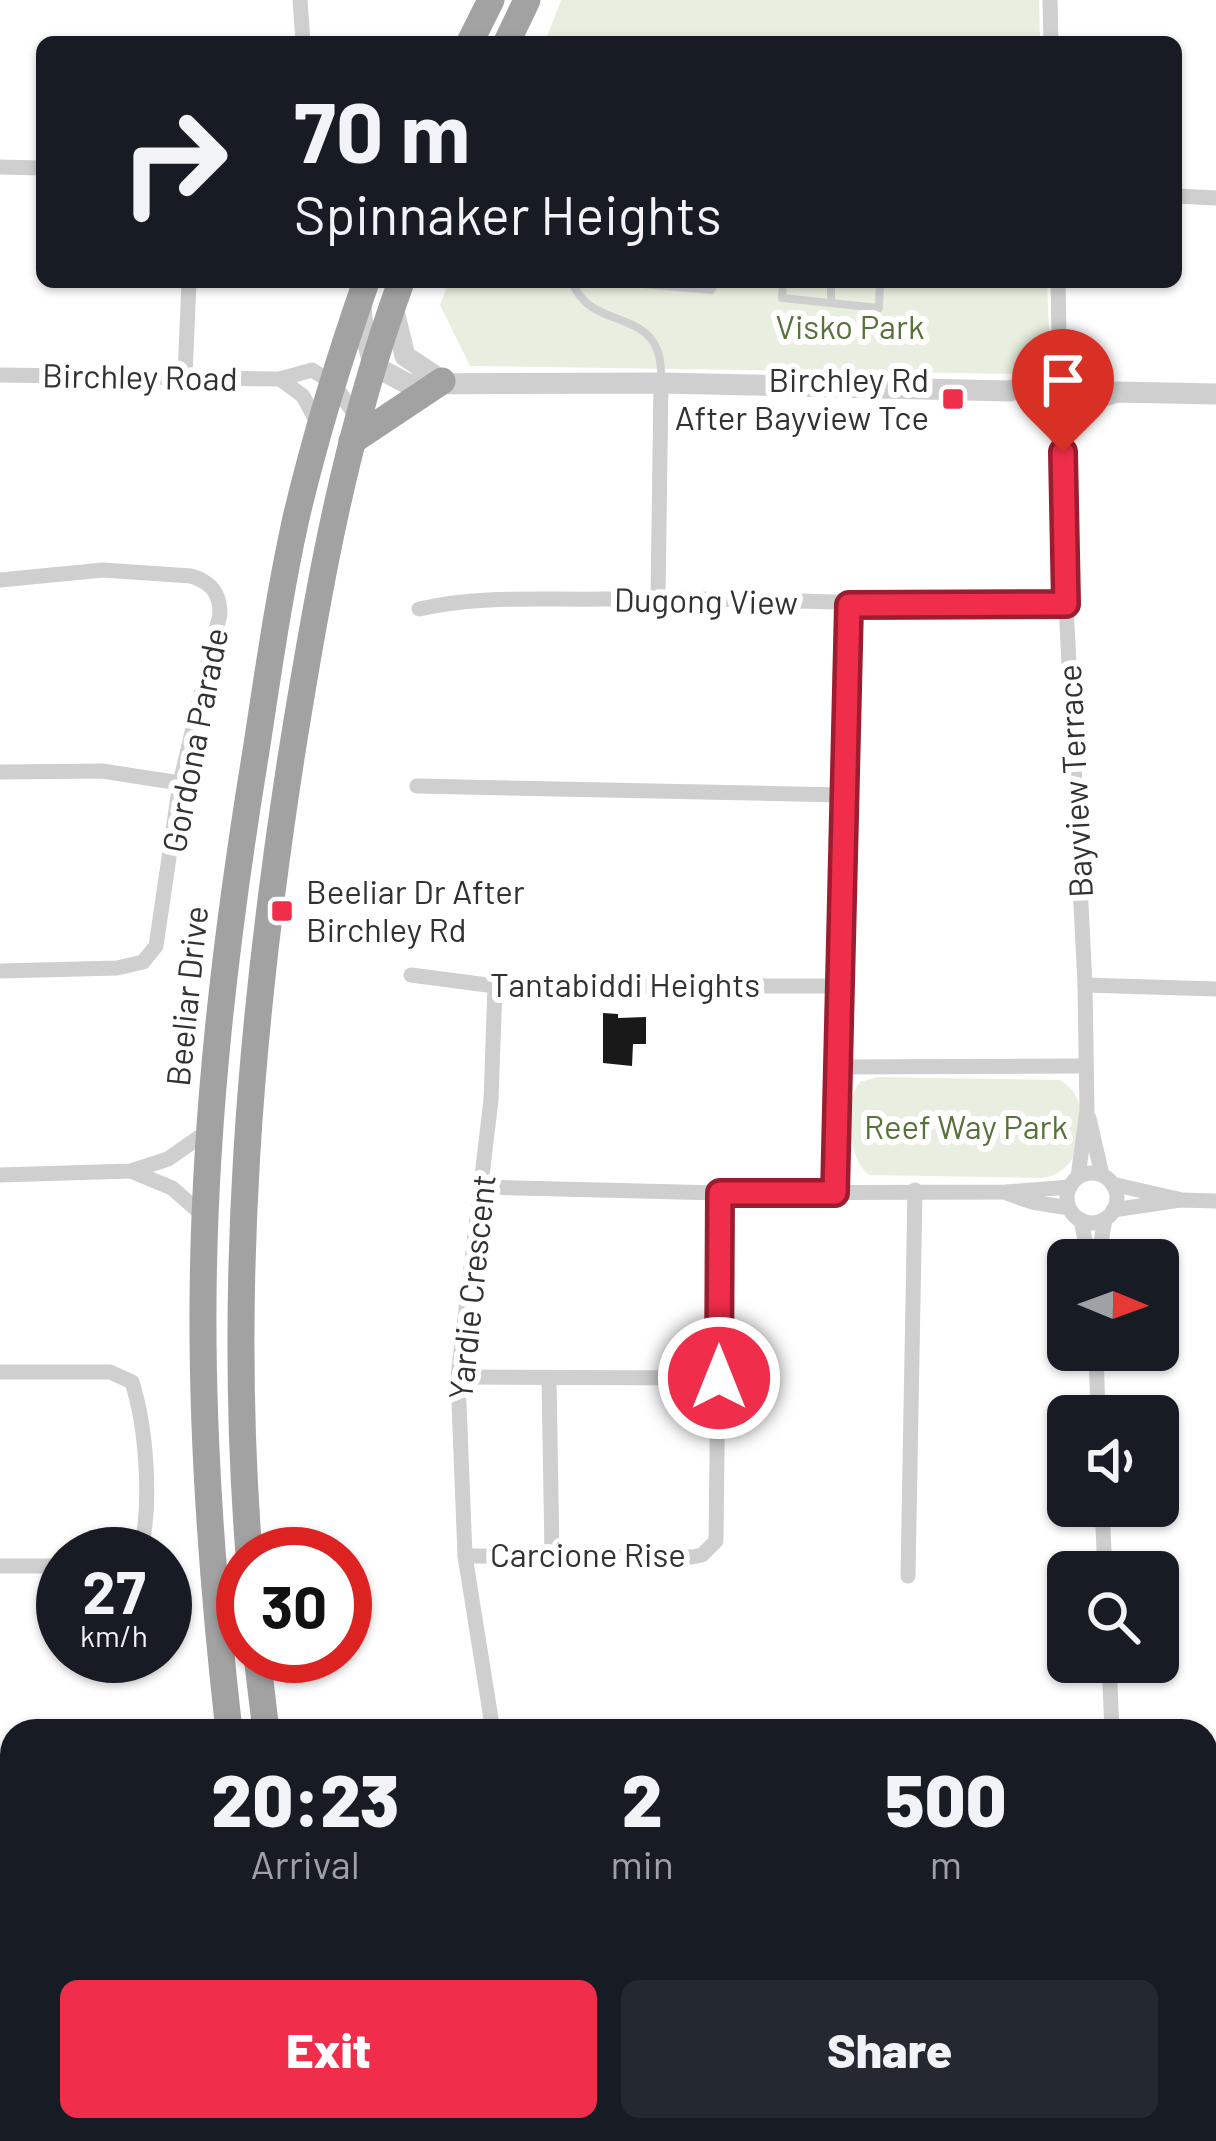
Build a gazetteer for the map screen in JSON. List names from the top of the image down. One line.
{"streets":{"highway":["Beeliar Drive"],"street":["Birchley Road","Dugong View","Gordona Parade","Bayview Terrace","Tantabiddi Heights","Yardie Crescent","Carcione Rise"]},"crossings":[["Birchley Road","Beeliar Drive"],["Dugong View","Bayview Terrace"],["Tantabiddi Heights","Yardie Crescent"],["Yardie Crescent","Carcione Rise"]],"parks":["Visko Park","Reef Way Park"],"places":{"transit":["Birchley Rd After Bayview Tce","Beeliar Dr After Birchley Rd"]},"north":"right","page":{"turn":["70 m","Spinnaker Heights"],"speed":"27 km/h","limit":"30","eta":["20:23","Arrival","2","min","500","m"],"buttons":["Exit","Share"]}}
